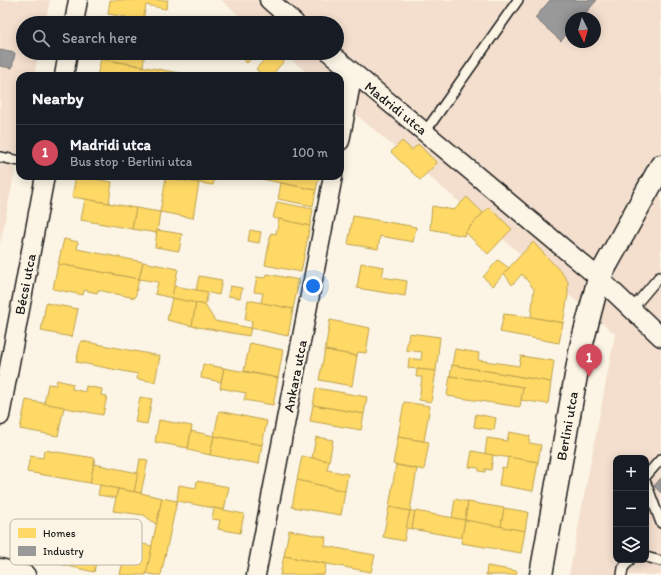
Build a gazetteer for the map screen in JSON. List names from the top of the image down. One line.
{"streets":{"street":["Madridi utca","Bécsi utca","Ankara utca","Berlini utca"]},"crossings":[["Madridi utca","Berlini utca"]],"legend":["Homes","Industry"],"north":"bottom","page":{"search":"Search here","heading":"Nearby","list":[{"mark":"1","name":"Madridi utca","note":"Bus stop · Berlini utca","value":"100 m"}],"pins":"1","map_buttons":["+","−"]}}
